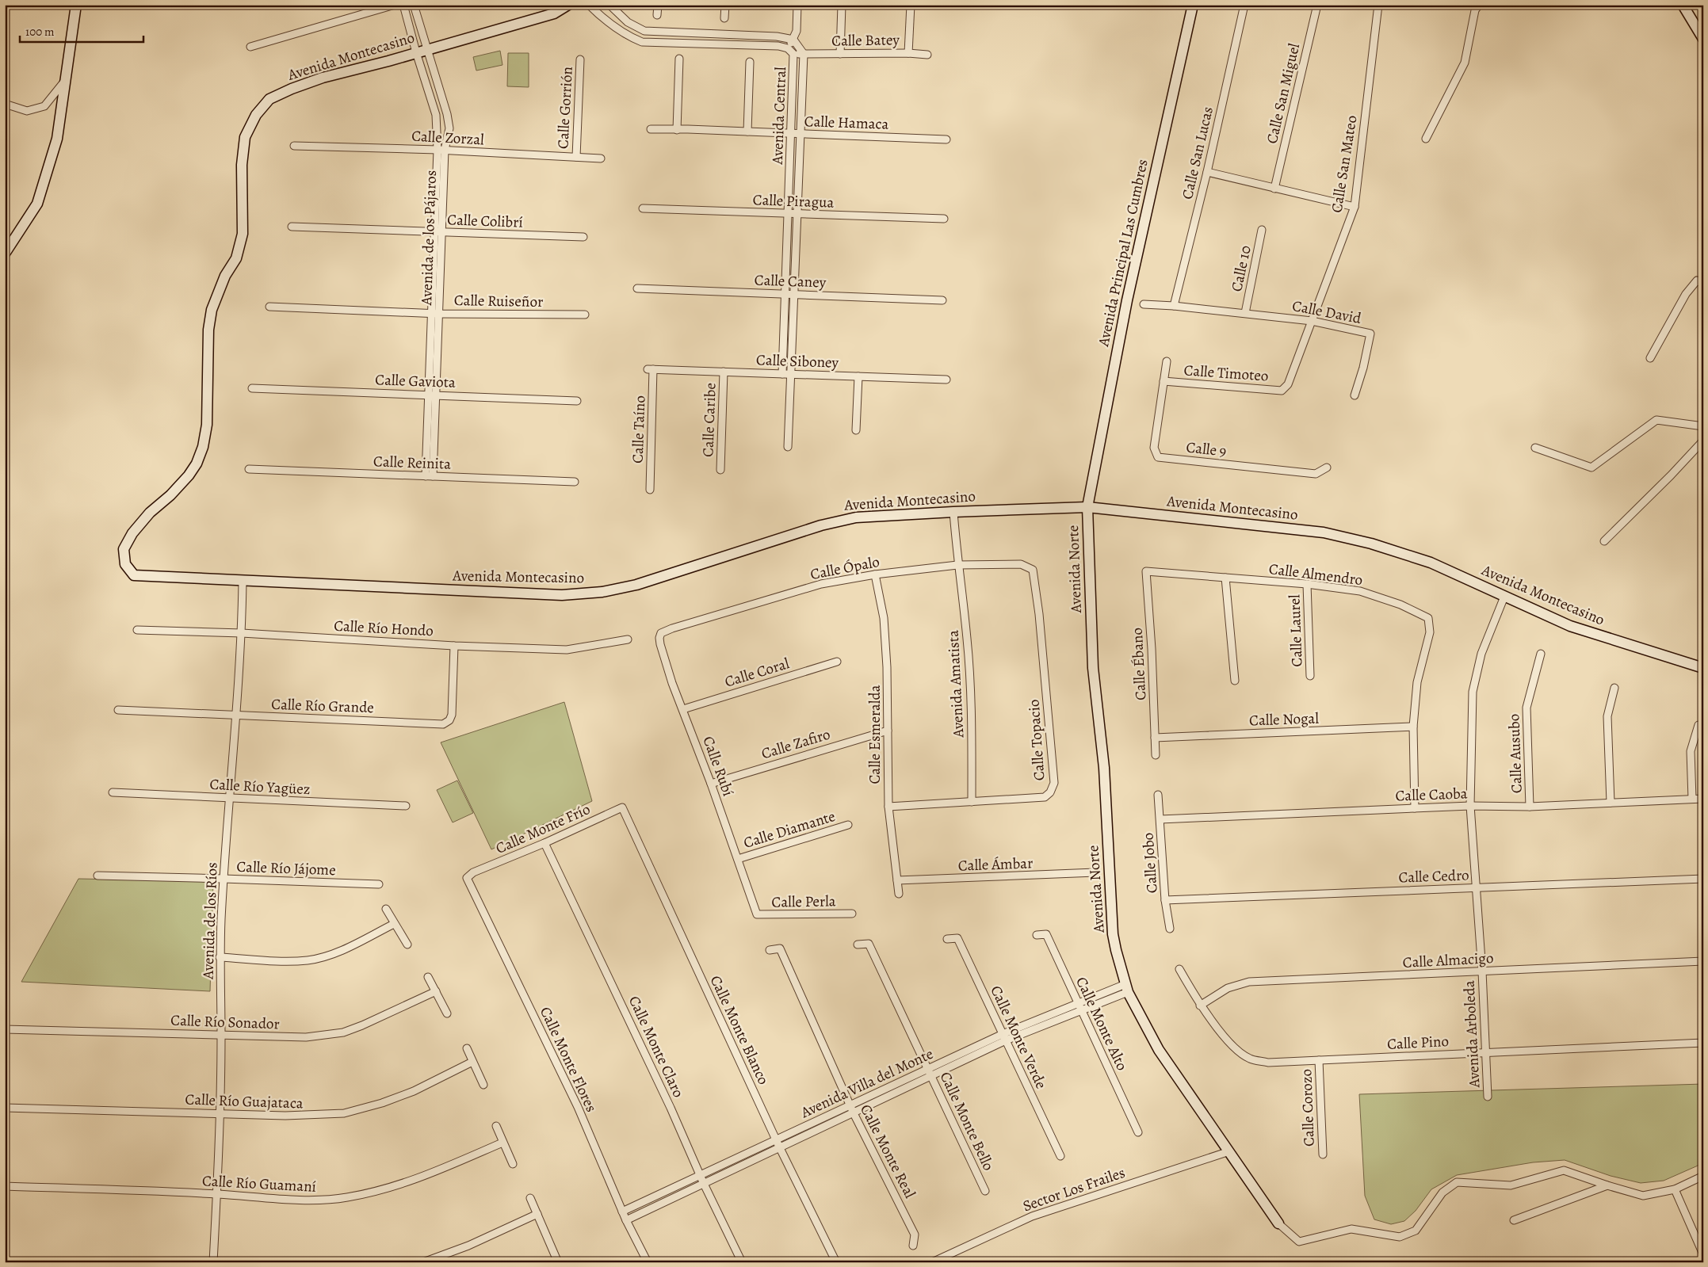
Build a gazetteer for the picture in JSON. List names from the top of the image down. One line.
{"streets":{"street":["Calle Batey","Avenida Montecasino","Calle San Miguel","Calle Gorrión","Avenida Central","Calle Hamaca","Calle Zorzal","Calle San Lucas","Calle San Mateo","Calle Piragua","Calle Colibrí","Avenida de los Pájaros","Avenida Principal Las Cumbres","Calle 10","Calle Caney","Calle Ruiseñor","Calle David","Calle Siboney","Calle Timoteo","Calle Gaviota","Calle Caribe","Calle Taíno","Calle 9","Calle Reinita","Calle Ópalo","Avenida Norte","Calle Almendro","Calle Río Hondo","Calle Laurel","Calle Ébano","Calle Coral","Avenida Amatista","Calle Río Grande","Calle Nogal","Calle Esmeralda","Calle Topacio","Calle Zafiro","Calle Ausubo","Calle Rubí","Calle Río Yagüez","Calle Caoba","Calle Monte Frío","Calle Diamante","Calle Jobo","Calle Ámbar","Calle Río Jájome","Calle Cedro","Calle Perla","Avenida de los Ríos","Calle Almacigo","Calle Río Sonador","Calle Monte Alto","Calle Monte Blanco","Avenida Arboleda","Calle Monte Verde","Calle Pino","Calle Monte Claro","Calle Monte Flores","Avenida Villa del Monte","Calle Río Guajataca","Calle Corozo","Calle Monte Bello","Calle Monte Real","Calle Río Guamaní","Sector Los Frailes"]},"crossings":[["Calle Batey","Avenida Central"],["Avenida Montecasino","Avenida de los Pájaros"],["Avenida Montecasino","Avenida Principal Las Cumbres"],["Avenida Montecasino","Avenida Norte"],["Avenida Montecasino","Avenida Amatista"],["Avenida Montecasino","Avenida de los Ríos"],["Avenida Montecasino","Avenida Arboleda"],["Calle Gorrión","Calle Zorzal"],["Avenida Central","Calle Hamaca"],["Avenida Central","Calle Piragua"],["Avenida Central","Calle Caney"],["Avenida Central","Calle Siboney"],["Calle Zorzal","Avenida de los Pájaros"],["Calle San Lucas","Calle David"],["Calle San Mateo","Calle David"],["Calle San Mateo","Calle Timoteo"],["Calle Colibrí","Avenida de los Pájaros"],["Avenida de los Pájaros","Calle Ruiseñor"],["Avenida de los Pájaros","Calle Gaviota"],["Avenida de los Pájaros","Calle Reinita"],["Avenida Principal Las Cumbres","Avenida Norte"],["Calle 10","Calle David"],["Calle David","Calle Timoteo"],["Calle Siboney","Calle Caribe"],["Calle Siboney","Calle Taíno"],["Calle Timoteo","Calle 9"],["Calle Ópalo","Avenida Amatista"],["Calle Ópalo","Calle Esmeralda"],["Calle Ópalo","Calle Topacio"],["Calle Ópalo","Calle Rubí"],["Avenida Norte","Avenida Villa del Monte"],["Avenida Norte","Sector Los Frailes"],["Calle Almendro","Calle Laurel"],["Calle Almendro","Calle Ébano"],["Calle Almendro","Calle Nogal"],["Calle Almendro","Calle Caoba"],["Calle Río Hondo","Calle Río Grande"],["Calle Río Hondo","Avenida de los Ríos"],["Calle Ébano","Calle Nogal"],["Calle Coral","Calle Rubí"],["Avenida Amatista","Calle Topacio"],["Calle Río Grande","Avenida de los Ríos"],["Calle Esmeralda","Calle Topacio"],["Calle Esmeralda","Calle Zafiro"],["Calle Esmeralda","Calle Ámbar"],["Calle Zafiro","Calle Rubí"],["Calle Ausubo","Calle Caoba"],["Calle Rubí","Calle Diamante"],["Calle Rubí","Calle Perla"],["Calle Río Yagüez","Avenida de los Ríos"],["Calle Caoba","Calle Jobo"],["Calle Caoba","Avenida Arboleda"],["Calle Monte Frío","Calle Monte Blanco"],["Calle Monte Frío","Calle Monte Claro"],["Calle Monte Frío","Calle Monte Flores"],["Calle Jobo","Calle Cedro"],["Calle Río Jájome","Avenida de los Ríos"],["Calle Cedro","Avenida Arboleda"],["Avenida de los Ríos","Calle Río Sonador"],["Avenida de los Ríos","Calle Río Guajataca"],["Avenida de los Ríos","Calle Río Guamaní"],["Calle Almacigo","Avenida Arboleda"],["Calle Almacigo","Calle Pino"],["Calle Monte Alto","Avenida Villa del Monte"],["Calle Monte Blanco","Avenida Villa del Monte"],["Avenida Arboleda","Calle Pino"],["Calle Monte Verde","Avenida Villa del Monte"],["Calle Pino","Calle Corozo"],["Calle Monte Claro","Avenida Villa del Monte"],["Calle Monte Flores","Avenida Villa del Monte"],["Avenida Villa del Monte","Calle Monte Bello"],["Avenida Villa del Monte","Calle Monte Real"]],"scale_bar":"100 m"}
